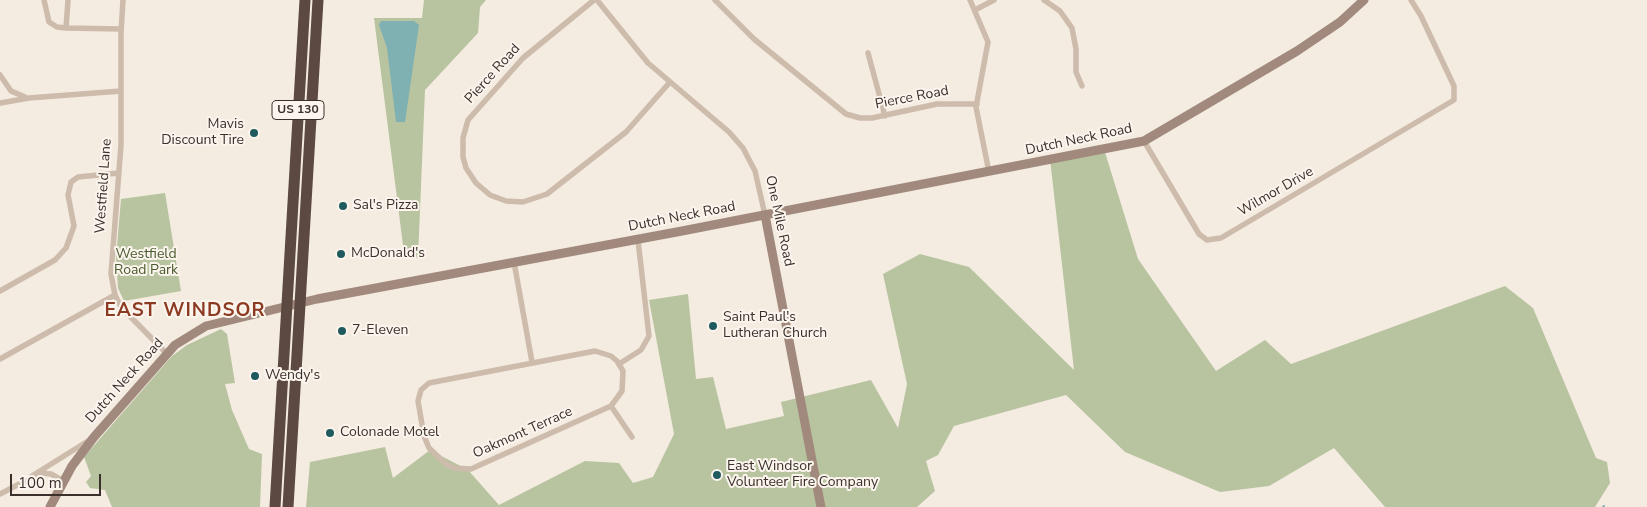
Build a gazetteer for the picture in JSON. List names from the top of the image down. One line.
{"streets":{"highway":["US 130"],"street":["Pierce Road","Dutch Neck Road","Westfield Lane","Wilmor Drive","One Mile Road","Oakmont Terrace"]},"crossings":[["Pierce Road","One Mile Road"],["US 130","Dutch Neck Road"],["Dutch Neck Road","Westfield Lane"],["Dutch Neck Road","Wilmor Drive"],["Dutch Neck Road","One Mile Road"]],"districts":["EAST WINDSOR"],"parks":["Westfield Road Park"],"places":["Mavis Discount Tire","Sal's Pizza","McDonald's","Saint Paul's Lutheran Church","7-Eleven","Wendy's","Colonade Motel","East Windsor Volunteer Fire Company"],"scale_bar":"100 m"}
